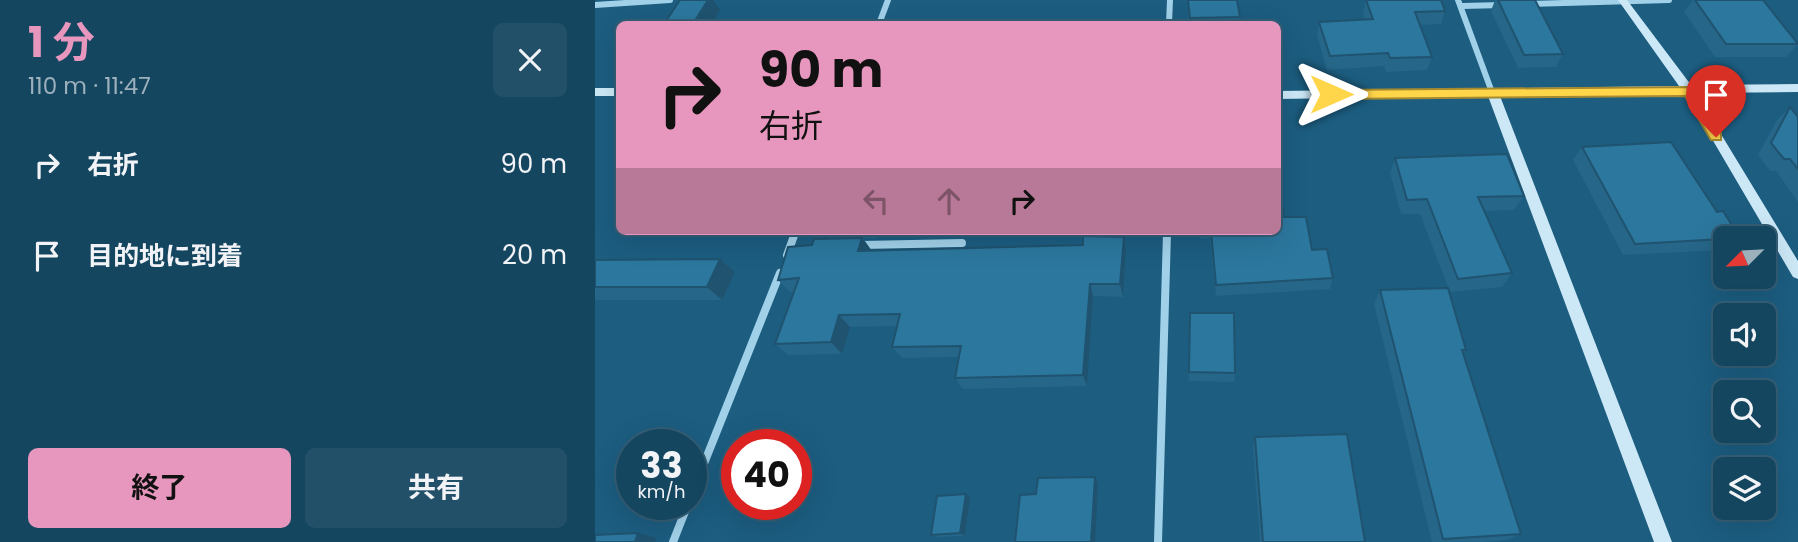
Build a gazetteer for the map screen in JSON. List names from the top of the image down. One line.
{"north":"bottom left","page":{"heading":["1 分","110 m · 11:47"],"turn":["90 m","右折"],"list":[{"name":"右折","value":"90 m"},{"name":"目的地に到着","value":"20 m"}],"speed":"33 km/h","limit":"40","buttons":["終了","共有"]}}
